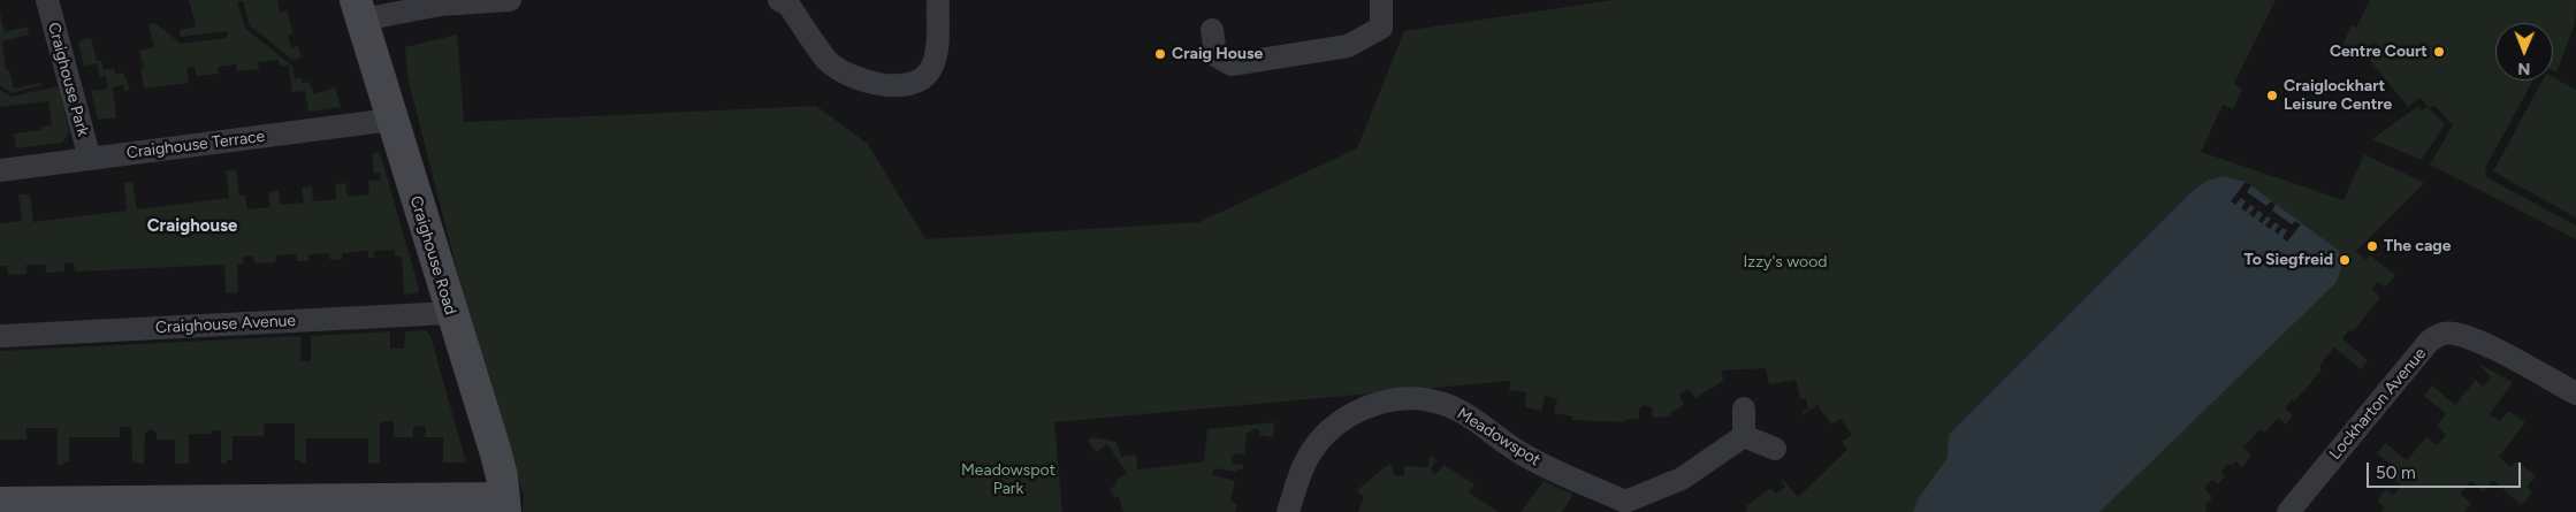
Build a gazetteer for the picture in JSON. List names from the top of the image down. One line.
{"streets":{"street":["Craighouse Park","Craighouse Terrace","Craighouse Road","Craighouse Avenue","Lockharton Avenue","Meadowspot"]},"crossings":[["Craighouse Park","Craighouse Terrace"],["Craighouse Terrace","Craighouse Road"],["Craighouse Road","Craighouse Avenue"]],"districts":["Craighouse"],"parks":["Izzy's wood","Meadowspot Park"],"places":["Centre Court","Craig House","Craiglockhart Leisure Centre","The cage","To Siegfreid"],"scale_bar":"50 m","north":"bottom"}
